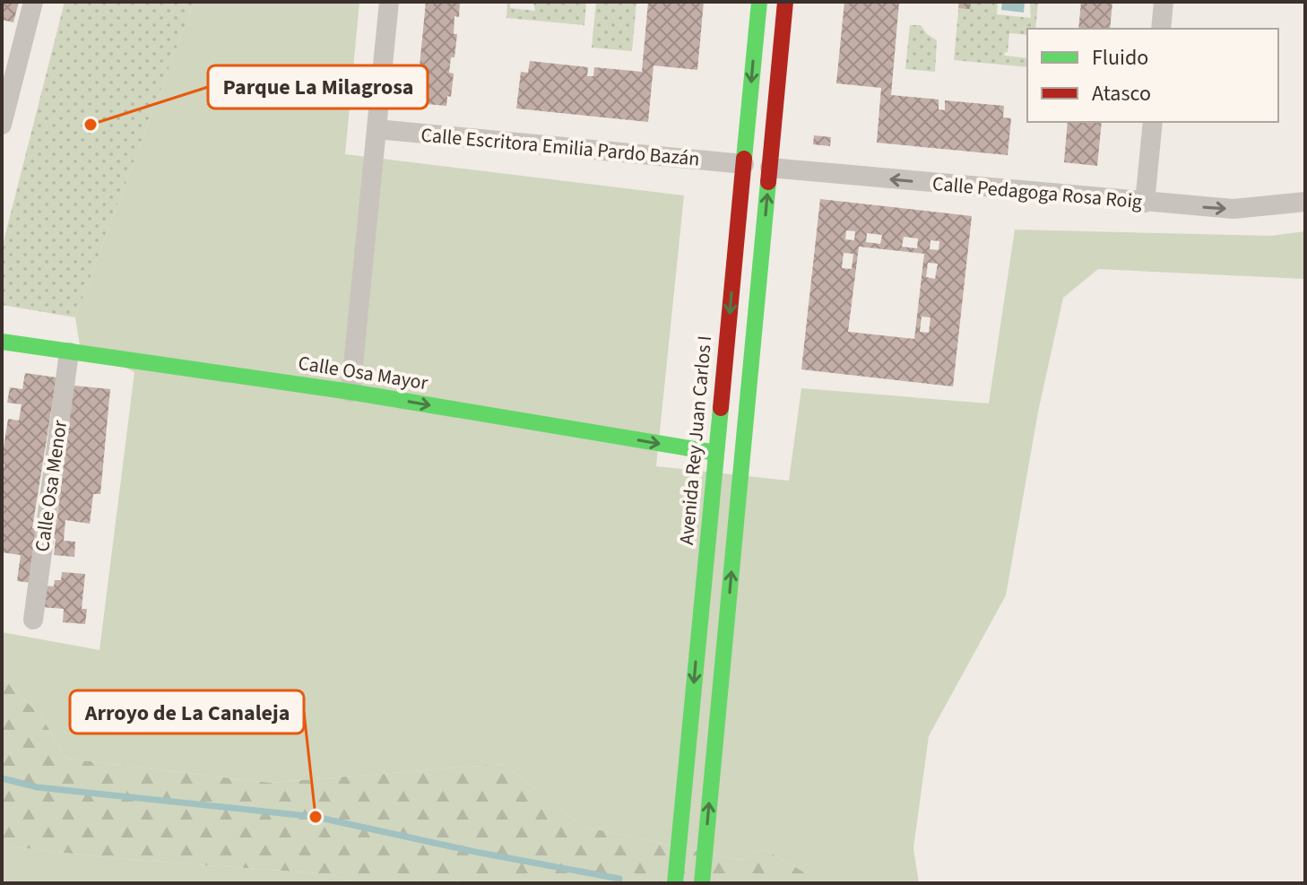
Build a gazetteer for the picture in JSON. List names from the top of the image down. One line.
{"streets":{"main road":["Calle Osa Mayor","Avenida Rey Juan Carlos I"],"street":["Calle Escritora Emilia Pardo Bazán","Calle Pedagoga Rosa Roig","Calle Osa Menor"]},"crossings":[["Calle Escritora Emilia Pardo Bazán","Avenida Rey Juan Carlos I"],["Calle Osa Mayor","Avenida Rey Juan Carlos I"],["Calle Osa Mayor","Calle Osa Menor"]],"one_way":["Calle Osa Mayor"],"places":["Parque La Milagrosa","Arroyo de La Canaleja"],"legend":["Fluido","Atasco"]}
